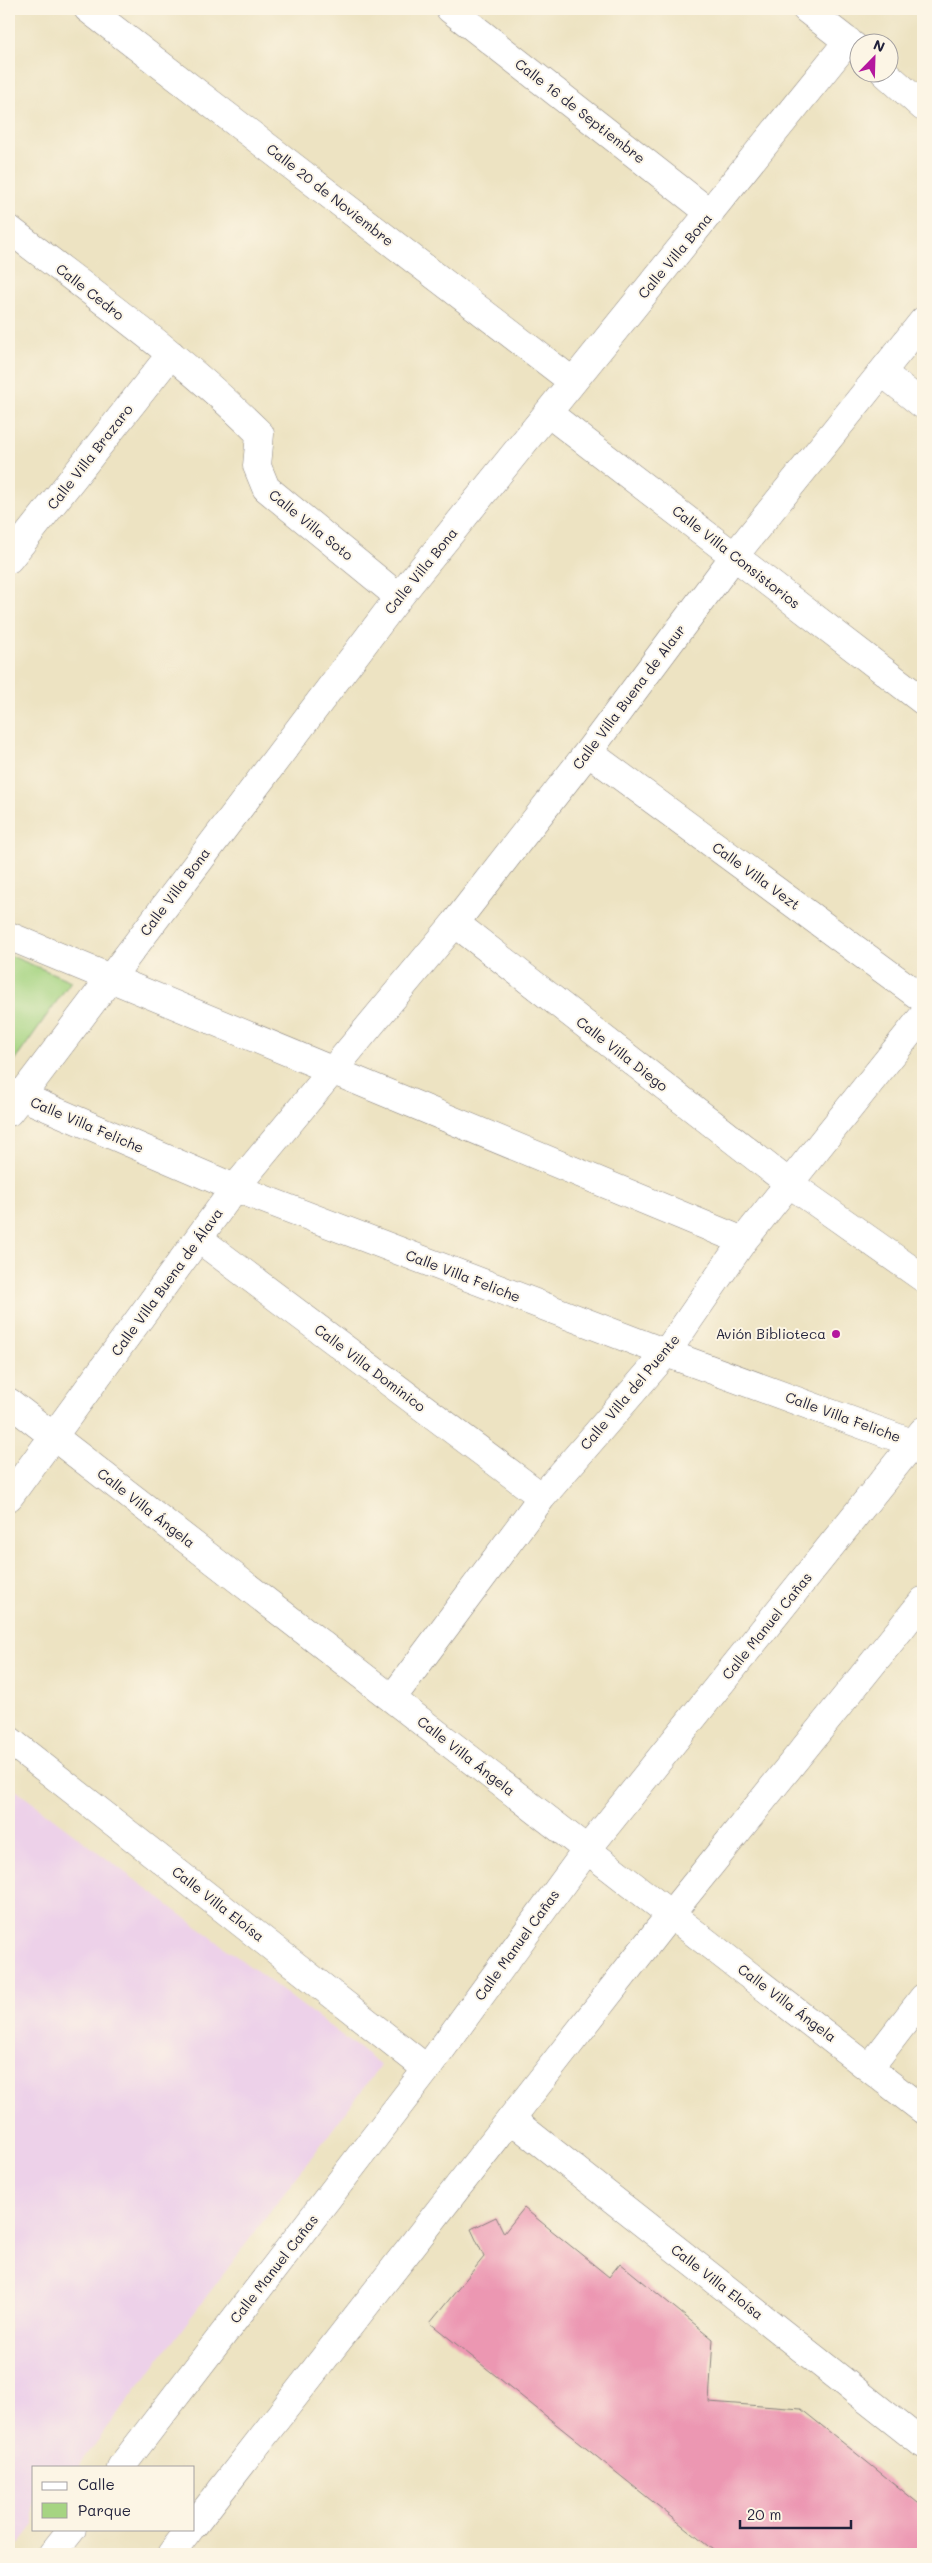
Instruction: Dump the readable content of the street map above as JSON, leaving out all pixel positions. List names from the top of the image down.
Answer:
{
  "streets": {
    "street": [
      "Calle 16 de Septiembre",
      "Calle 20 de Noviembre",
      "Calle Villa Bona",
      "Calle Cedro",
      "Calle Villa Brazaro",
      "Calle Villa Soto",
      "Calle Villa Consistorios",
      "Calle Villa Buena de Alaur",
      "Calle Villa Vezt",
      "Calle Villa Diego",
      "Calle Villa Feliche",
      "Calle Villa Buena de Álava",
      "Calle Villa Dominico",
      "Calle Villa del Puente",
      "Calle Villa Ángela",
      "Calle Manuel Cañas",
      "Calle Villa Eloísa"
    ]
  },
  "crossings": [
    ["Calle 16 de Septiembre", "Calle Villa Bona"],
    ["Calle 20 de Noviembre", "Calle Villa Bona"],
    ["Calle Villa Bona", "Calle Villa Soto"],
    ["Calle Villa Bona", "Calle Villa Consistorios"],
    ["Calle Villa Bona", "Calle Villa Feliche"],
    ["Calle Cedro", "Calle Villa Brazaro"],
    ["Calle Cedro", "Calle Villa Soto"],
    ["Calle Villa Brazaro", "Calle Villa Soto"],
    ["Calle Villa Consistorios", "Calle Villa Buena de Alaur"],
    ["Calle Villa Buena de Alaur", "Calle Villa Vezt"],
    ["Calle Villa Buena de Alaur", "Calle Villa Diego"],
    ["Calle Villa Buena de Alaur", "Calle Villa Buena de Álava"],
    ["Calle Villa Diego", "Calle Villa del Puente"],
    ["Calle Villa Feliche", "Calle Villa Buena de Álava"],
    ["Calle Villa Feliche", "Calle Villa del Puente"],
    ["Calle Villa Feliche", "Calle Manuel Cañas"],
    ["Calle Villa Buena de Álava", "Calle Villa Dominico"],
    ["Calle Villa Buena de Álava", "Calle Villa Ángela"],
    ["Calle Villa Dominico", "Calle Villa del Puente"],
    ["Calle Villa del Puente", "Calle Villa Ángela"],
    ["Calle Villa Ángela", "Calle Manuel Cañas"],
    ["Calle Manuel Cañas", "Calle Villa Eloísa"]
  ],
  "places": ["Avión Biblioteca"],
  "legend": ["Calle", "Parque"],
  "scale_bar": "20 m",
  "north": "top right"
}
